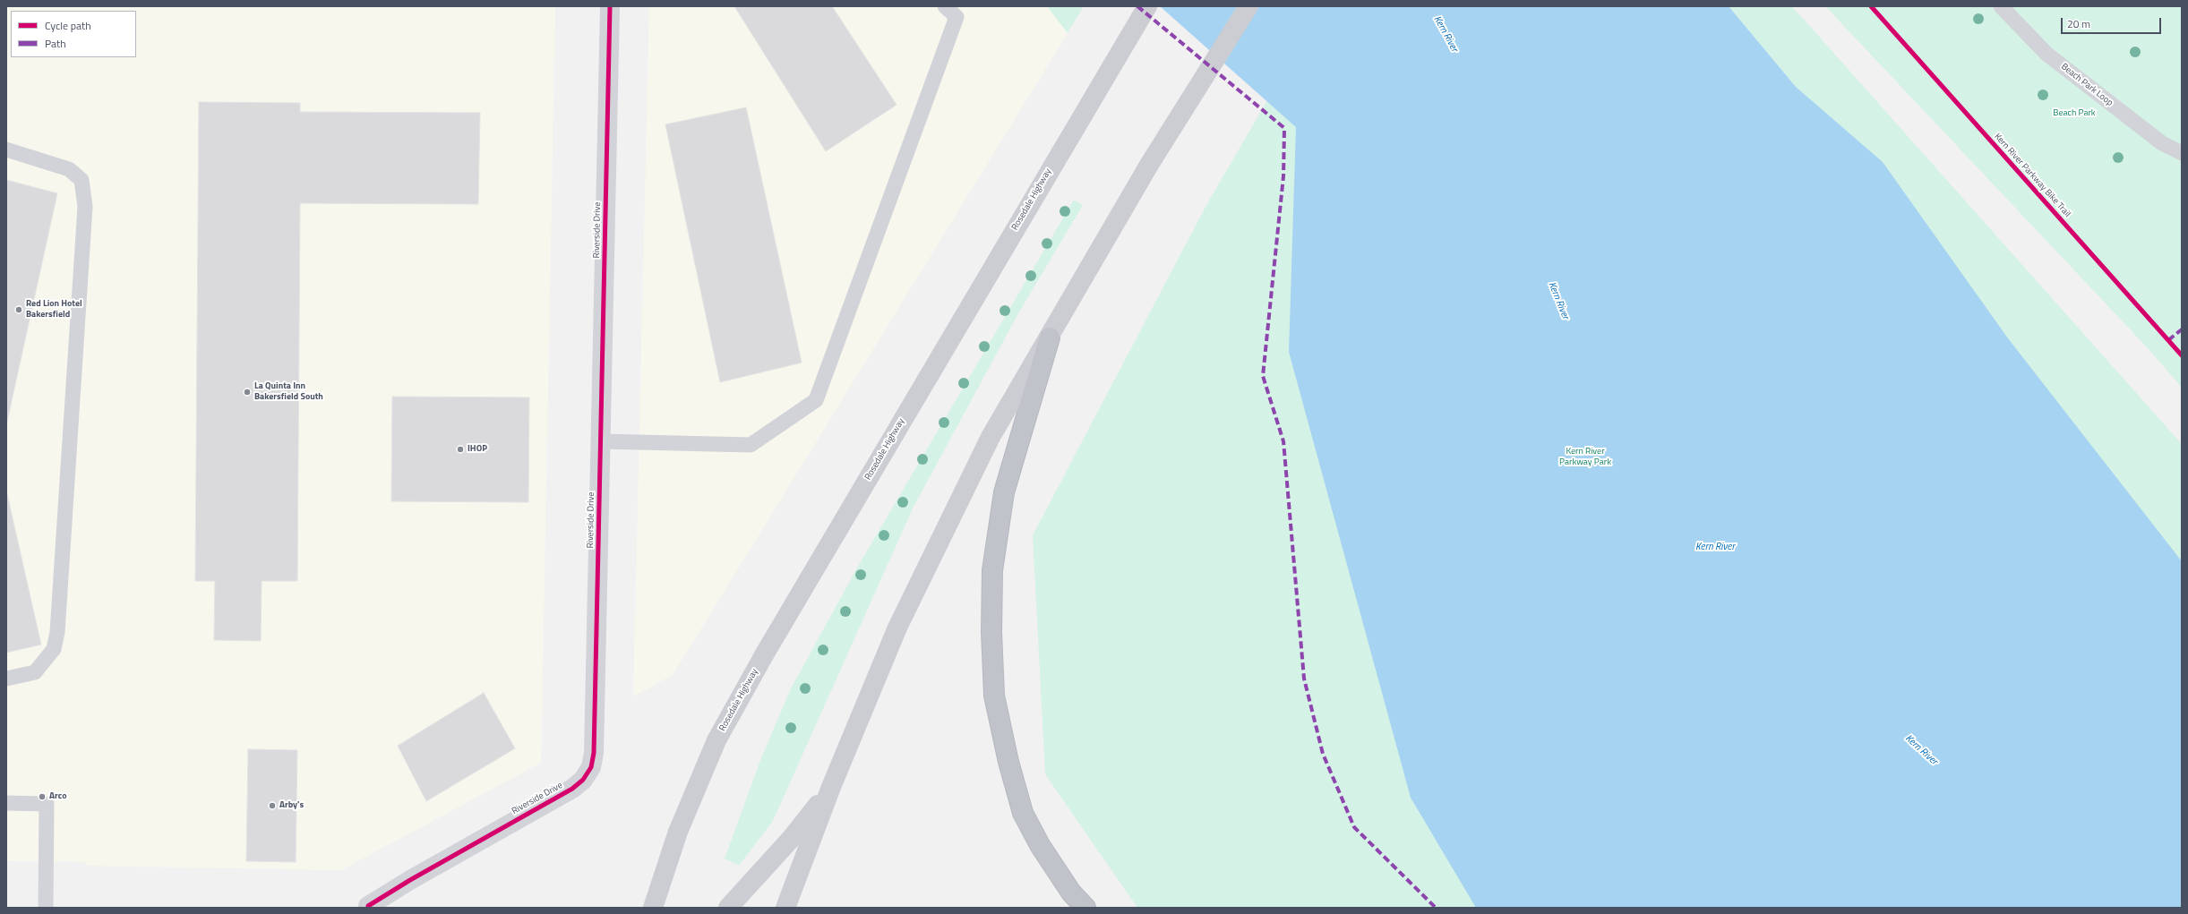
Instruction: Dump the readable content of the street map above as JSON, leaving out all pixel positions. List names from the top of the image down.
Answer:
{
  "streets": {
    "main road": ["Rosedale Highway"],
    "street": ["Riverside Drive"],
    "lane": ["Beach Park Loop"],
    "cycle path": ["Kern River Parkway Bike Trail"]
  },
  "water": ["Kern River"],
  "parks": ["Beach Park", "Kern River Parkway Park"],
  "places": [
    "Red Lion Hotel Bakersfield",
    "La Quinta Inn Bakersfield South",
    "IHOP",
    "Arco",
    "Arby's"
  ],
  "legend": ["Cycle path", "Path"],
  "scale_bar": "20 m"
}
